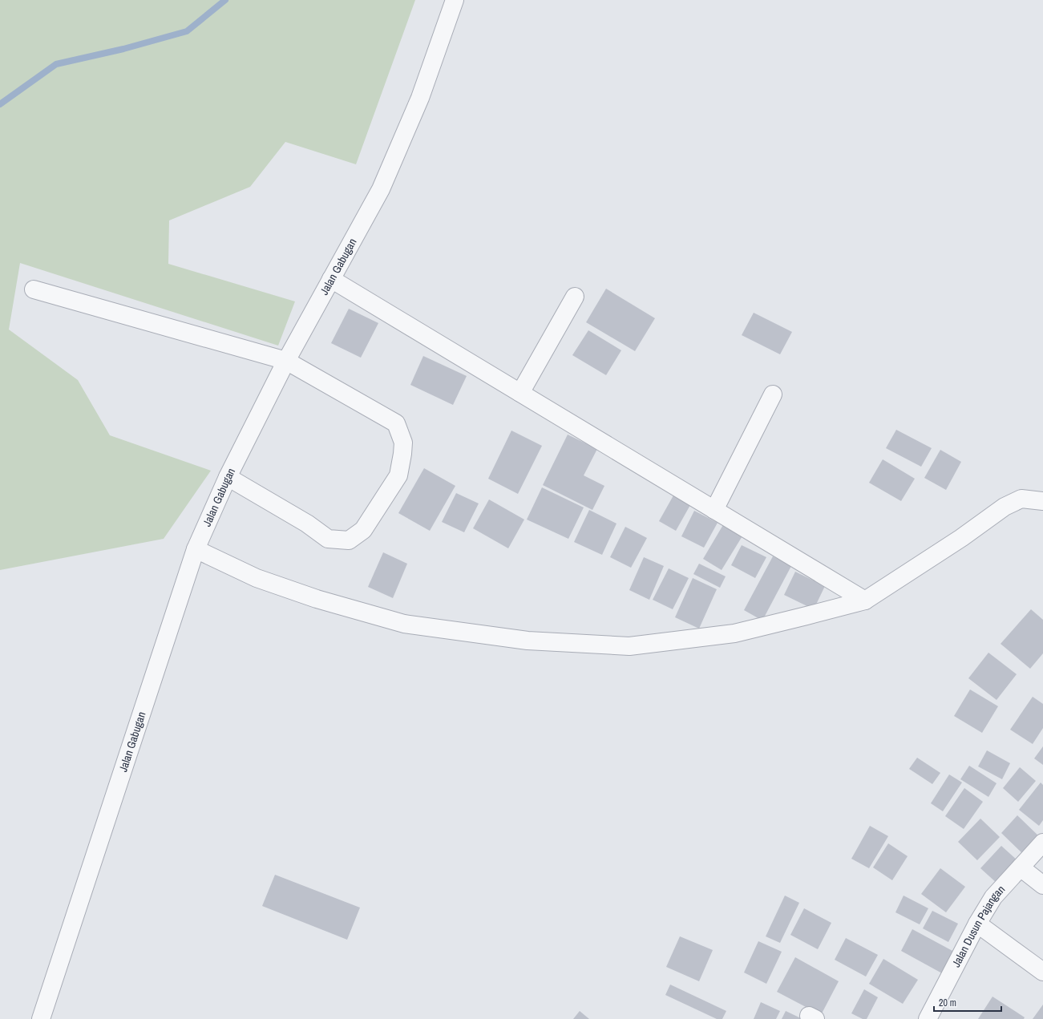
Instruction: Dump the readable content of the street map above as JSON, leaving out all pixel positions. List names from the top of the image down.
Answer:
{
  "streets": {
    "street": ["Jalan Gabugan", "Jalan Dusun Pajangan"]
  },
  "scale_bar": "20 m"
}
